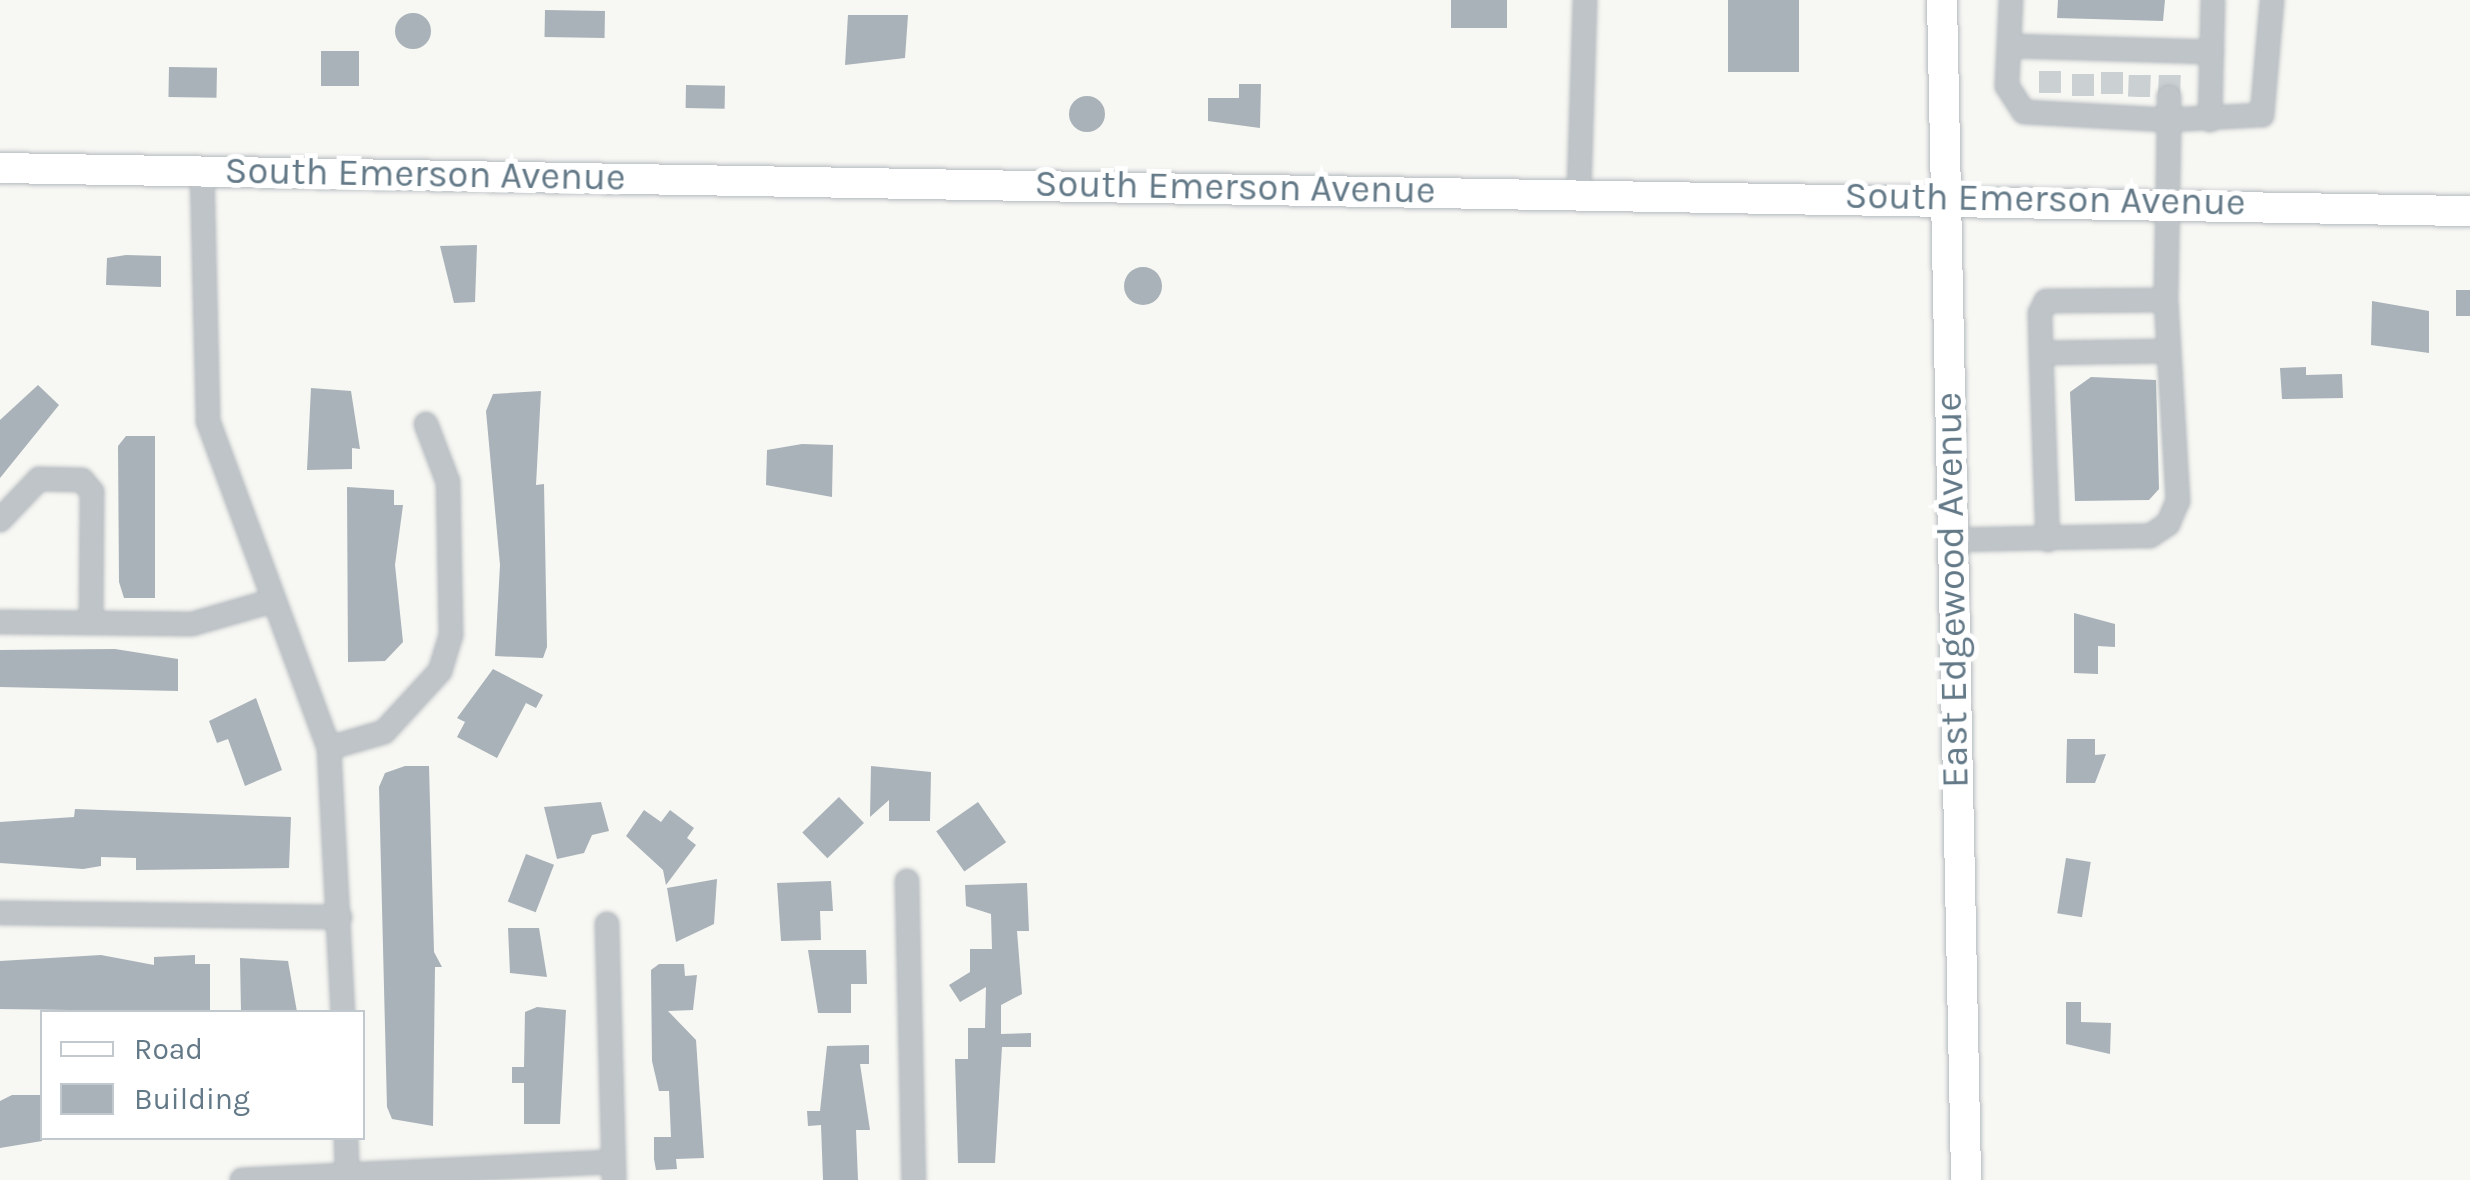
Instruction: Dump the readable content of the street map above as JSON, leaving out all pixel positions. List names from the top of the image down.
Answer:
{
  "streets": {
    "main road": ["South Emerson Avenue", "East Edgewood Avenue"]
  },
  "crossings": [
    ["South Emerson Avenue", "East Edgewood Avenue"]
  ],
  "legend": ["Road", "Building"]
}
